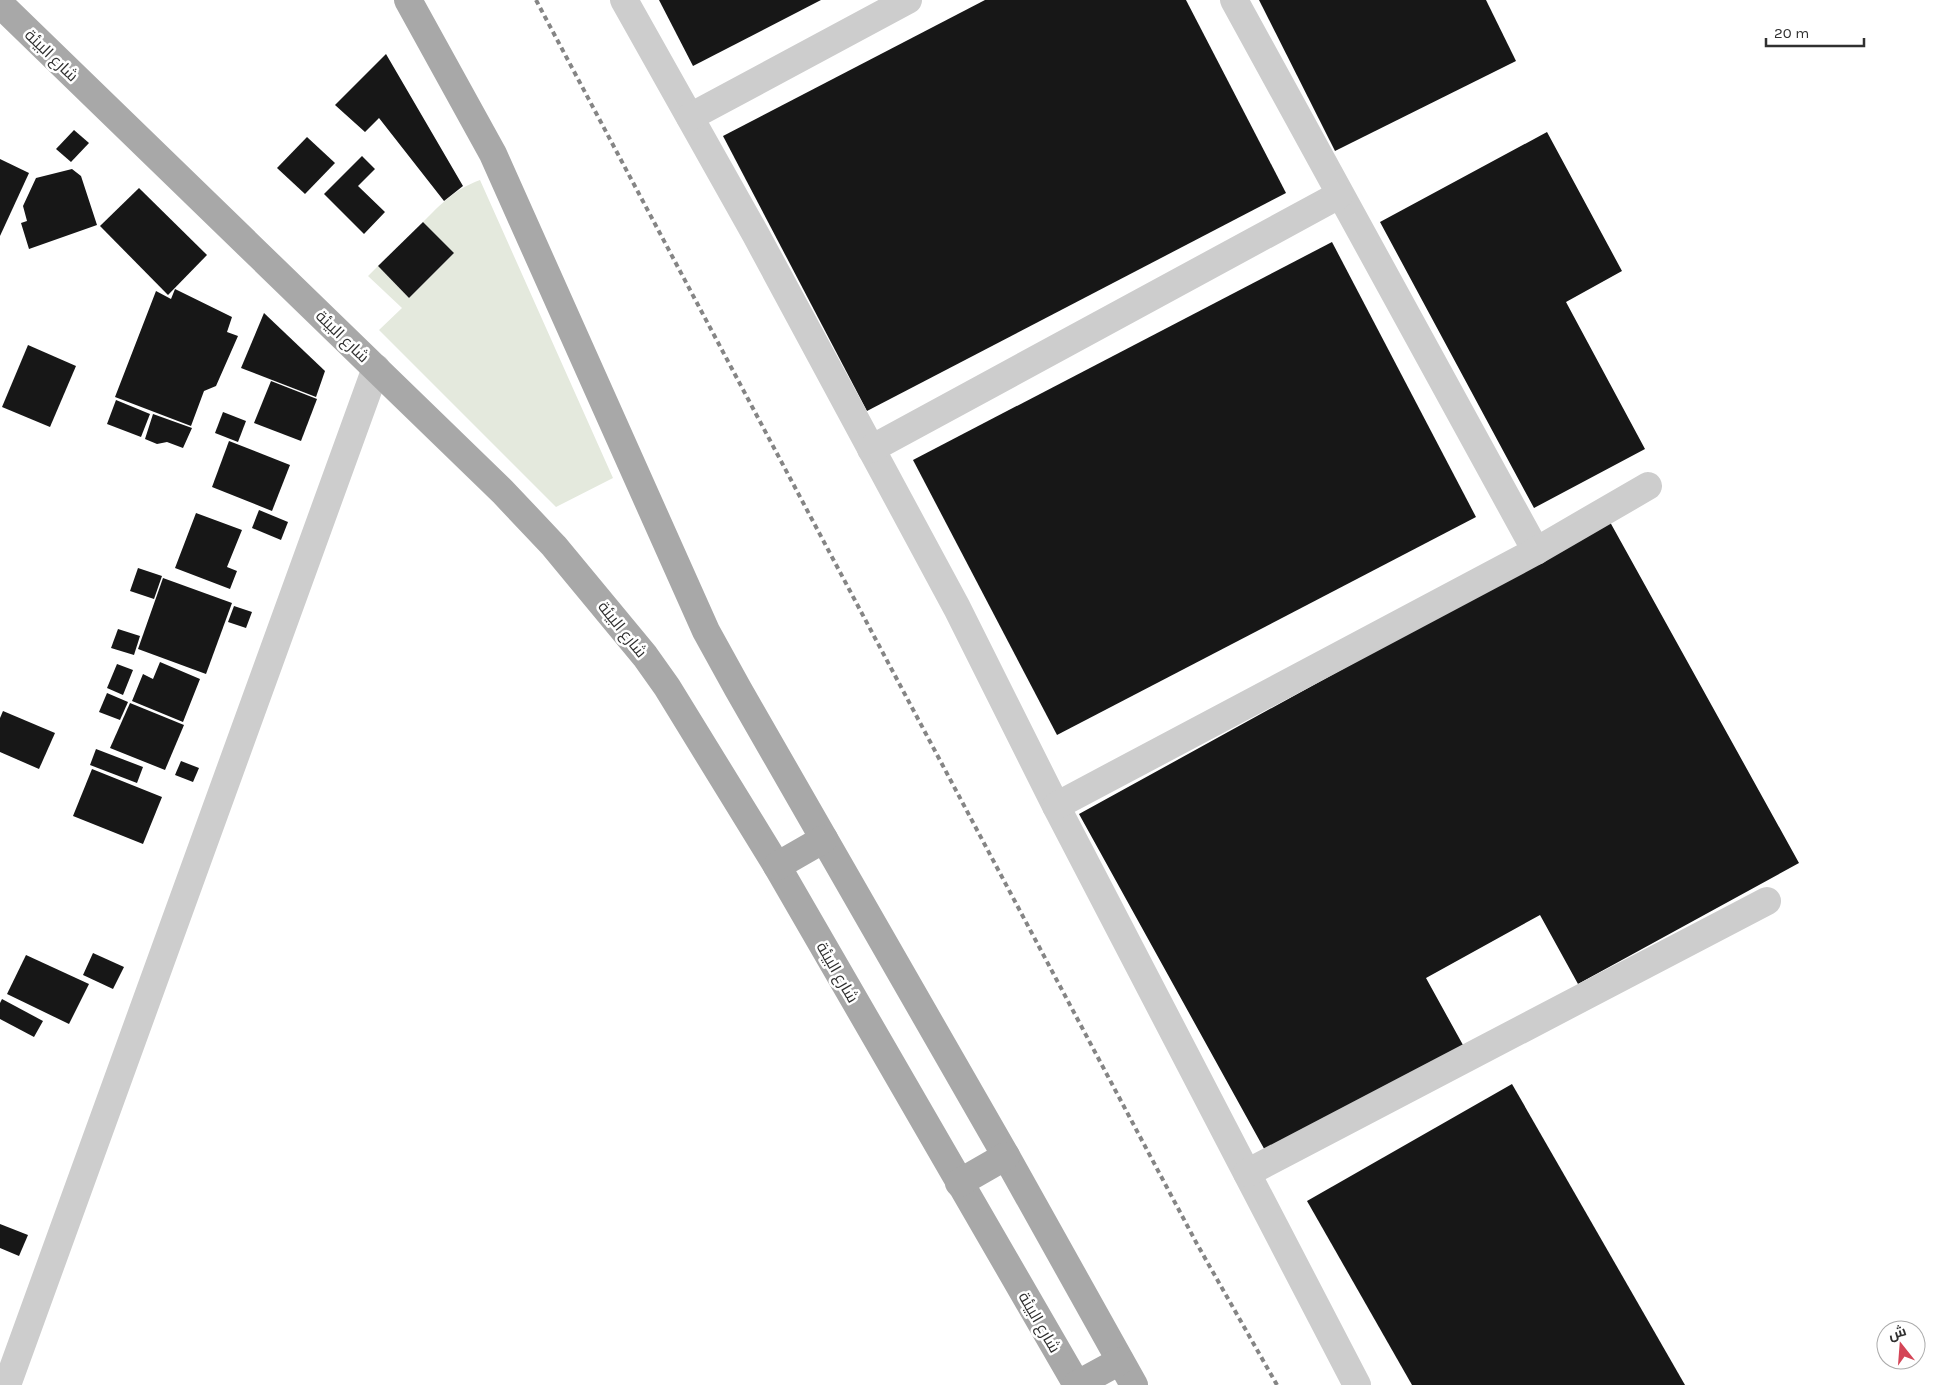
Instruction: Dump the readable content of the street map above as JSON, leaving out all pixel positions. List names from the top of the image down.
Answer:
{
  "streets": {
    "main road": ["شارع البيئة"]
  },
  "scale_bar": "20 m",
  "north": "top"
}
